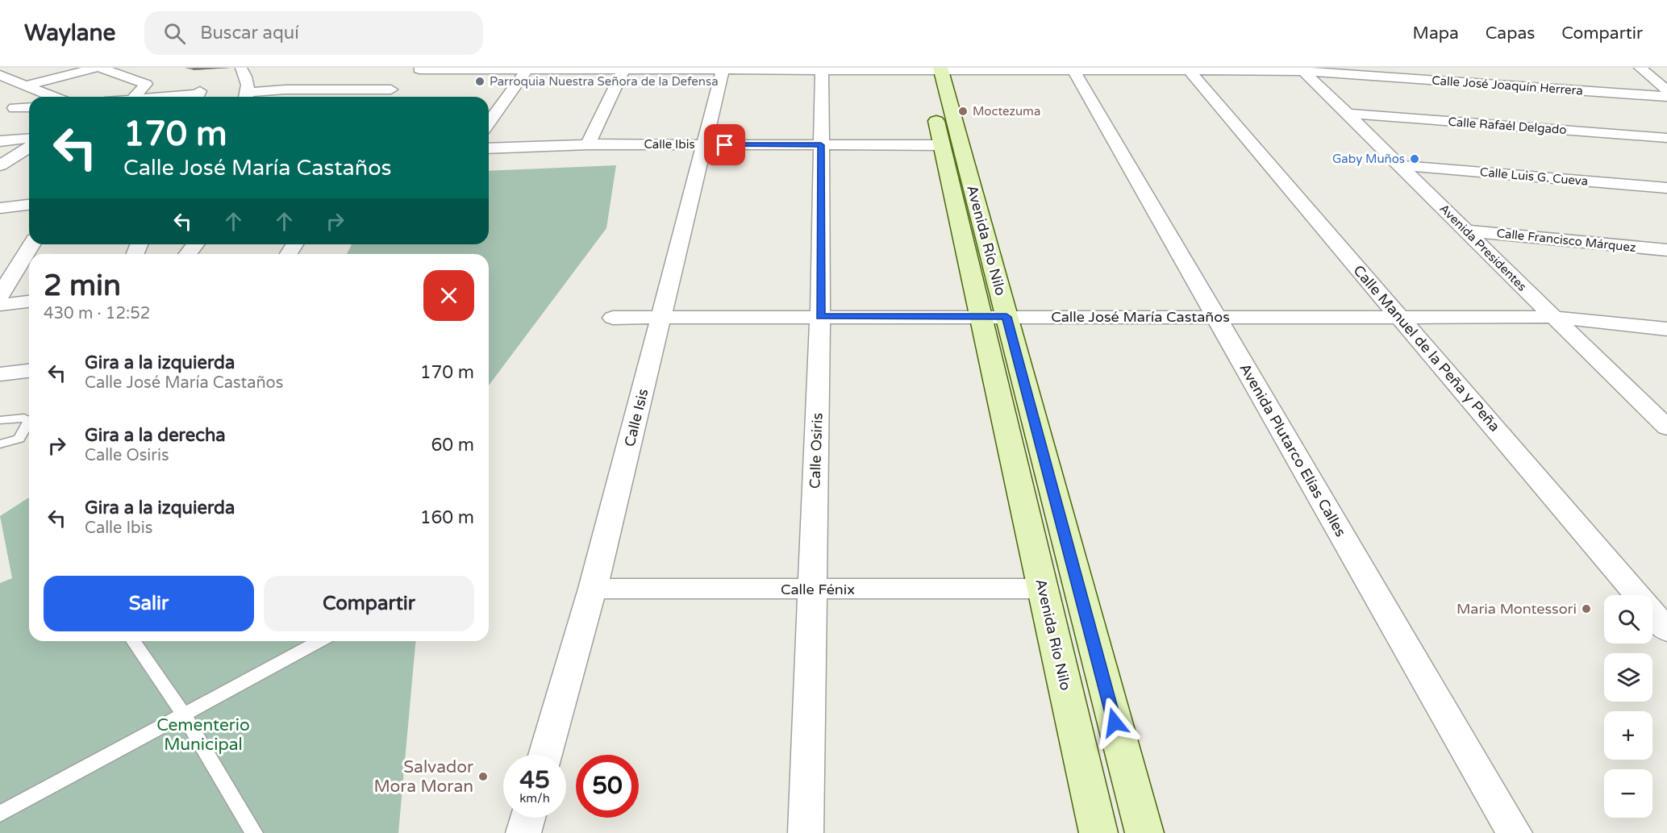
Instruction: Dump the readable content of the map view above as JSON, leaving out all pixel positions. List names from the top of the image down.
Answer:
{
  "streets": {
    "main road": ["Avenida Río Nilo"],
    "street": [
      "Calle José Joaquín Herrera",
      "Calle Rafaél Delgado",
      "Calle Ibis",
      "Calle Luis G. Cueva",
      "Calle Francisco Márquez",
      "Avenida Presidentes",
      "Calle José María Castaños",
      "Calle Manuel de la Peña y Peña",
      "Calle Isis",
      "Avenida Plutarco Elías Calles",
      "Calle Osiris",
      "Calle Fénix"
    ]
  },
  "crossings": [
    ["Calle José Joaquín Herrera", "Avenida Río Nilo"],
    ["Calle José Joaquín Herrera", "Avenida Presidentes"],
    ["Calle José Joaquín Herrera", "Calle Manuel de la Peña y Peña"],
    ["Calle José Joaquín Herrera", "Calle Isis"],
    ["Calle José Joaquín Herrera", "Avenida Plutarco Elías Calles"],
    ["Calle José Joaquín Herrera", "Calle Osiris"],
    ["Calle Rafaél Delgado", "Avenida Presidentes"],
    ["Calle Ibis", "Avenida Río Nilo"],
    ["Calle Ibis", "Calle Isis"],
    ["Calle Ibis", "Calle Osiris"],
    ["Calle Luis G. Cueva", "Avenida Presidentes"],
    ["Avenida Río Nilo", "Calle José María Castaños"],
    ["Avenida Río Nilo", "Calle Fénix"],
    ["Calle Francisco Márquez", "Avenida Presidentes"],
    ["Avenida Presidentes", "Calle José María Castaños"],
    ["Calle José María Castaños", "Calle Manuel de la Peña y Peña"],
    ["Calle José María Castaños", "Calle Isis"],
    ["Calle José María Castaños", "Avenida Plutarco Elías Calles"],
    ["Calle José María Castaños", "Calle Osiris"],
    ["Calle Isis", "Calle Fénix"],
    ["Calle Osiris", "Calle Fénix"]
  ],
  "parks": ["Cementerio Municipal"],
  "places": [
    "Parroquia Nuestra Señora de la Defensa",
    "Moctezuma",
    "Gaby Muños",
    "Maria Montessori",
    "Salvador Mora Moran"
  ],
  "page": {
    "header": "Waylane",
    "search": "Buscar aquí",
    "nav": ["Mapa", "Capas", "Compartir"],
    "turn": ["170 m", "Calle José María Castaños"],
    "heading": ["2 min", "430 m · 12:52"],
    "list": [
      {
        "name": "Gira a la izquierda",
        "note": "Calle José María Castaños",
        "value": "170 m"
      },
      {
        "name": "Gira a la derecha",
        "note": "Calle Osiris",
        "value": "60 m"
      },
      {
        "name": "Gira a la izquierda",
        "note": "Calle Ibis",
        "value": "160 m"
      }
    ],
    "buttons": ["Salir", "Compartir"],
    "map_buttons": ["+", "−"],
    "speed": "45 km/h",
    "limit": "50"
  }
}
